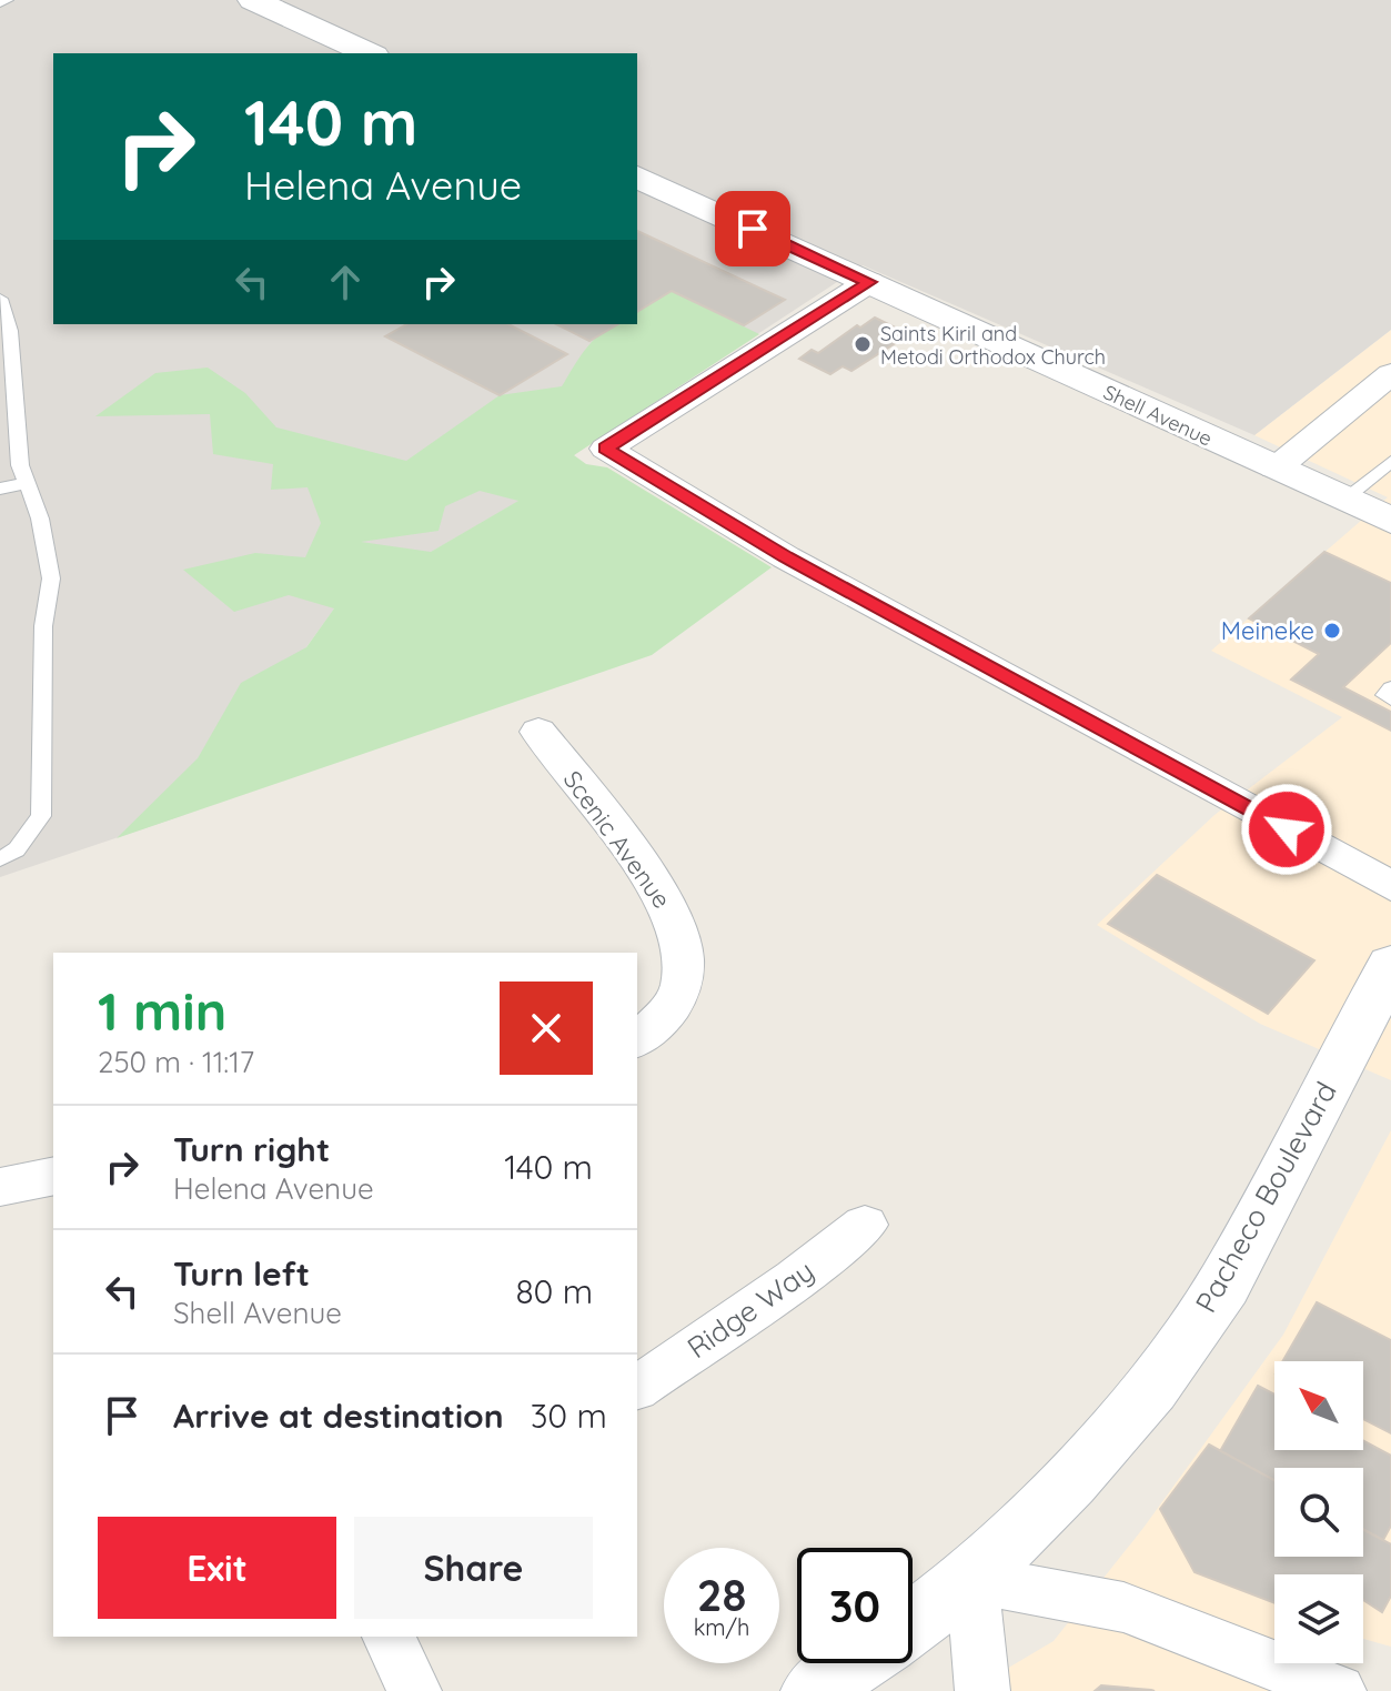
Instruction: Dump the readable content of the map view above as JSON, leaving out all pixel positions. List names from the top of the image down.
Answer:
{
  "streets": {
    "street": [
      "Shell Avenue",
      "Scenic Avenue",
      "Pacheco Boulevard",
      "Ridge Way"
    ]
  },
  "places": ["Saints Kiril and Metodi Orthodox Church", "Meineke"],
  "north": "top left",
  "page": {
    "turn": ["140 m", "Helena Avenue"],
    "heading": ["1 min", "250 m · 11:17"],
    "list": [
      {
        "name": "Turn right",
        "note": "Helena Avenue",
        "value": "140 m"
      },
      {
        "name": "Turn left",
        "note": "Shell Avenue",
        "value": "80 m"
      },
      {
        "name": "Arrive at destination",
        "value": "30 m"
      }
    ],
    "buttons": ["Exit", "Share"],
    "speed": "28 km/h",
    "limit": "30"
  }
}
